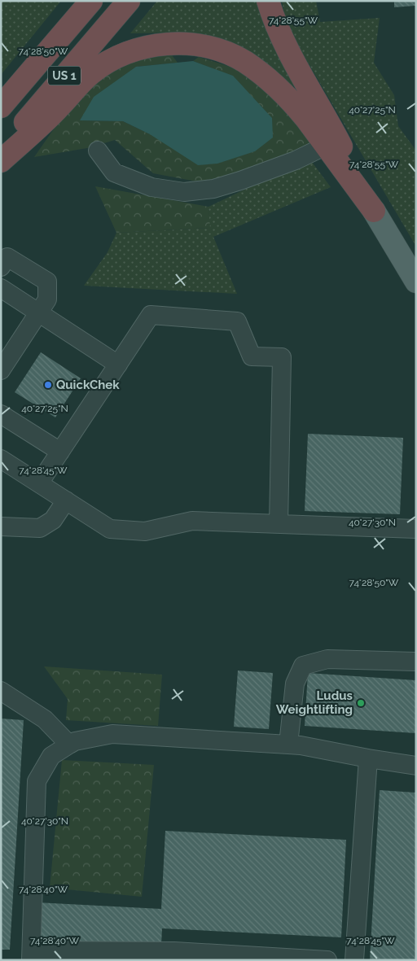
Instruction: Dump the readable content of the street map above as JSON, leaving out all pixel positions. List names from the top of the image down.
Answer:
{
  "streets": {
    "highway": ["US 1"]
  },
  "places": ["QuickChek", "Ludus Weightlifting"],
  "coordinates": [
    "74°28'55\"W",
    "74°28'50\"W",
    "40°27'25\"N",
    "74°28'45\"W",
    "40°27'30\"N",
    "74°28'40\"W"
  ]
}
